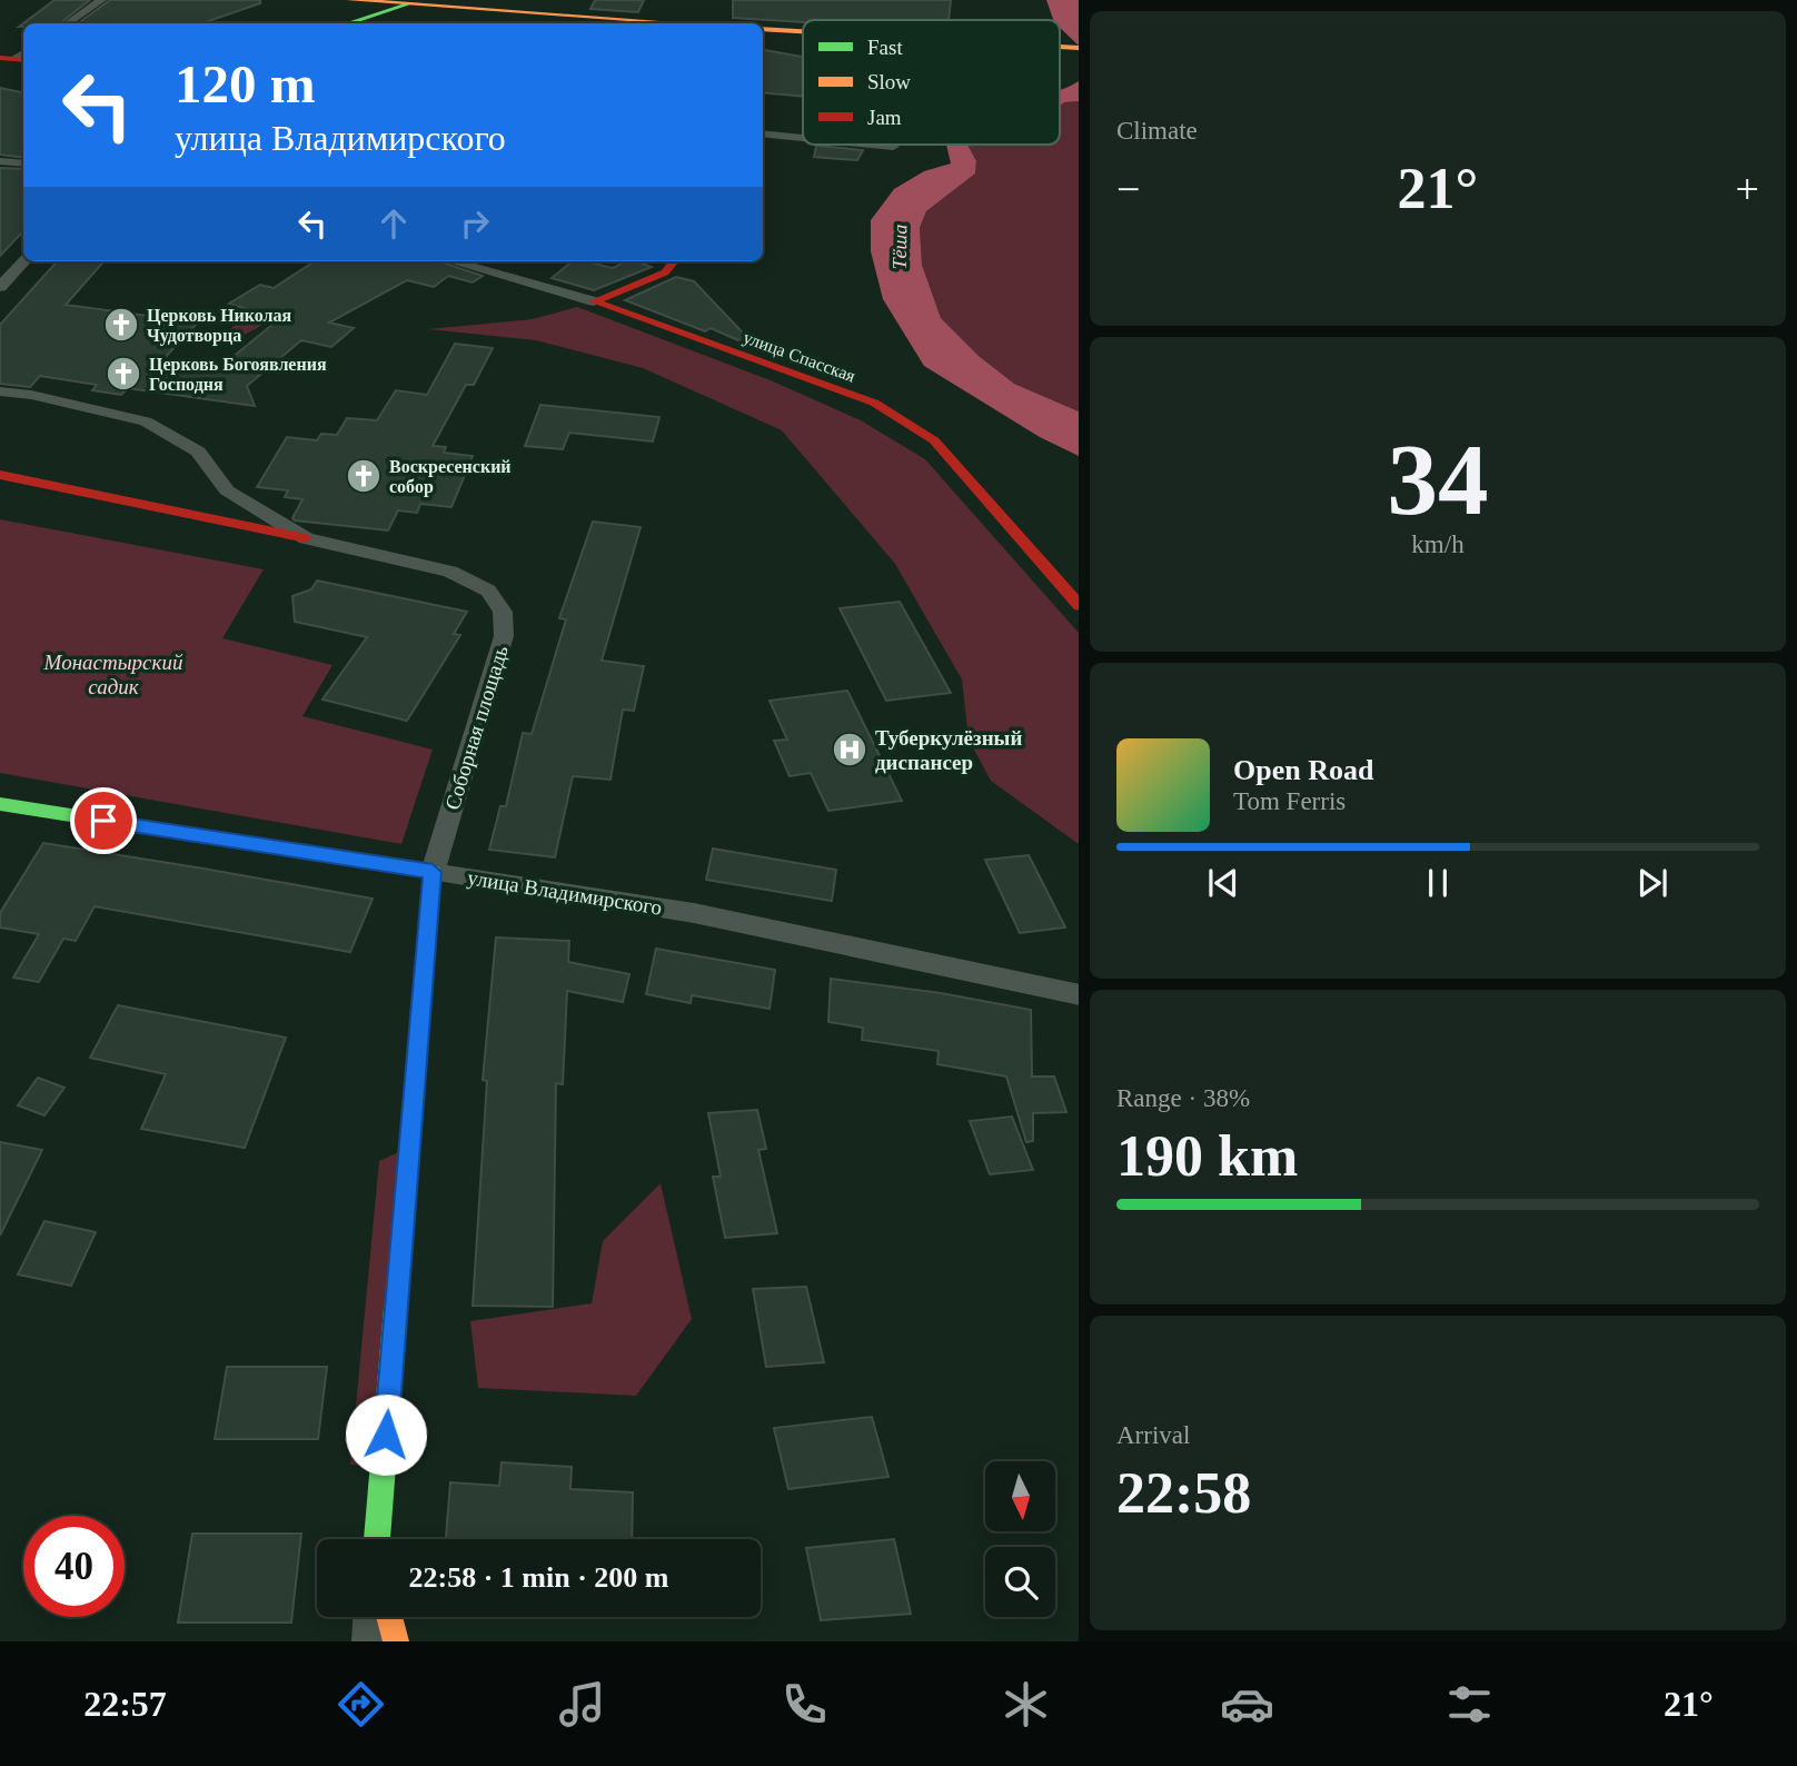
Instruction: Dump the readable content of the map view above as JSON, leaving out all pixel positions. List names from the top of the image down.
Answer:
{
  "streets": {
    "street": ["улица Спасская", "Соборная площадь", "улица Владимирского"]
  },
  "crossings": [
    ["Соборная площадь", "улица Владимирского"]
  ],
  "water": ["Тёша"],
  "parks": ["Монастырский садик"],
  "places": {
    "church": ["Церковь Николая Чудотворца", "Церковь Богоявления Господня", "Воскресенский собор"],
    "hospital": ["Туберкулёзный диспансер"]
  },
  "legend": ["Fast", "Slow", "Jam"],
  "north": "bottom",
  "page": {
    "tile": [
      "Climate",
      ["34", "km/h"],
      ["Range · 38%", "190 km"],
      ["Arrival", "22:58"]
    ],
    "turn": ["120 m", "улица Владимирского"],
    "heat": ["−", "21°", "+"],
    "song": ["Open Road", "Tom Ferris"],
    "limit": "40",
    "trip": "22:58 · 1 min · 200 m",
    "tabs": ["22:57", "21°"]
  }
}
